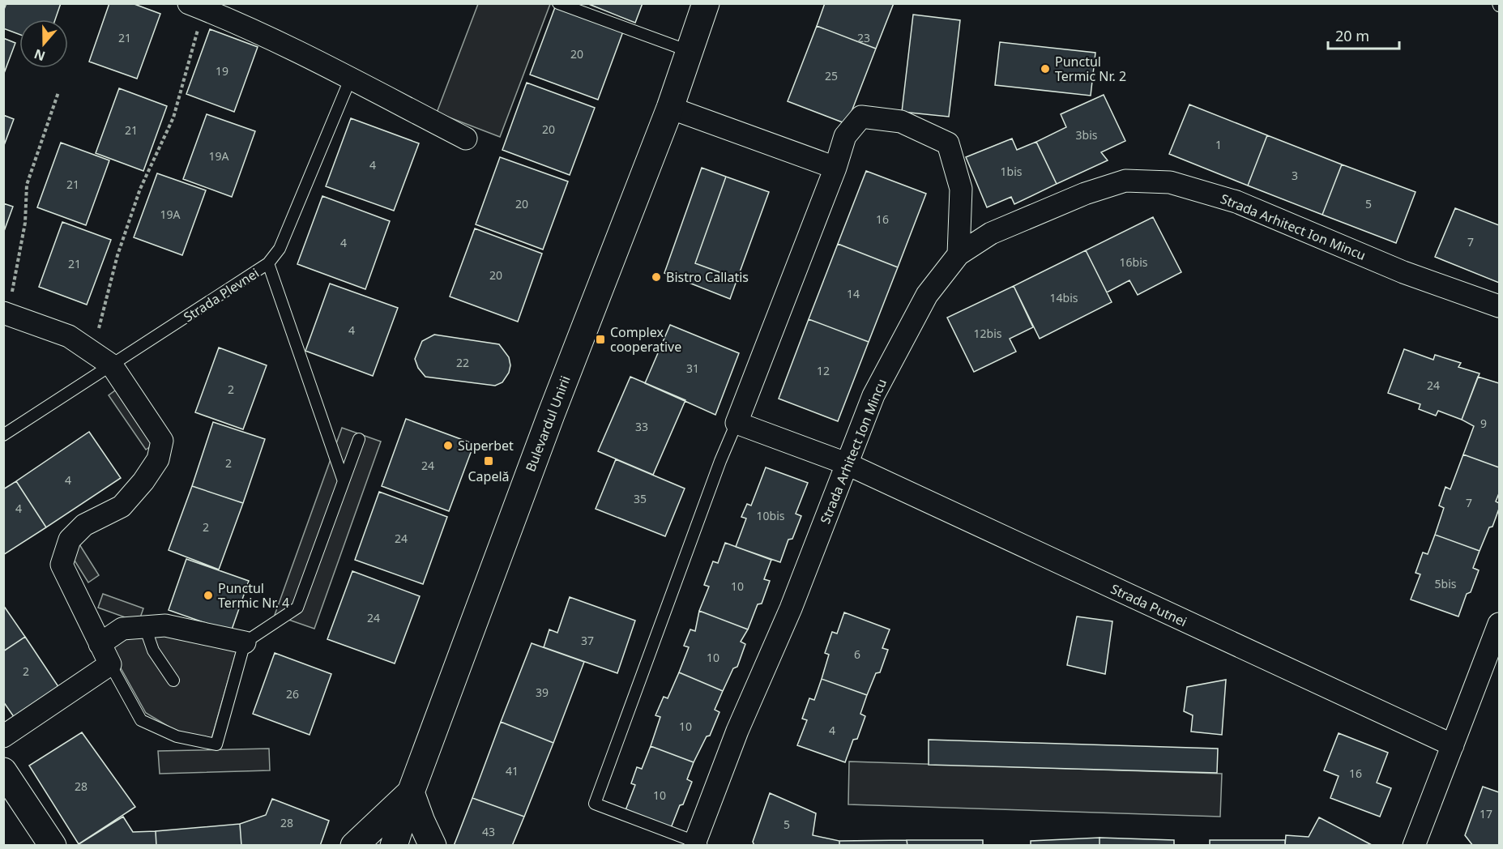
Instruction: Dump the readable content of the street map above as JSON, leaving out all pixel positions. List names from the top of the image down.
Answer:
{
  "streets": {
    "main road": ["Bulevardul Unirii"],
    "street": ["Strada Arhitect Ion Mincu", "Strada Putnei"],
    "lane": ["Strada Plevnei"]
  },
  "crossings": [
    ["Strada Arhitect Ion Mincu", "Strada Putnei"]
  ],
  "places": {
    "other": [
      "Punctul Termic Nr. 2",
      "Bistro Callatis",
      "Superbet",
      "Punctul Termic Nr. 4"
    ],
    "transit": ["Complex cooperative", "Capelă"]
  },
  "house_numbers": [
    "21",
    "23",
    "20",
    "19",
    "25",
    "20",
    "21",
    "3bis",
    "1",
    "19A",
    "4",
    "1bis",
    "3",
    "21",
    "20",
    "5",
    "19A",
    "16",
    "7",
    "4",
    "16bis",
    "21",
    "20",
    "14",
    "14bis",
    "4",
    "12bis",
    "22",
    "31",
    "12",
    "24",
    "2",
    "9",
    "33",
    "2",
    "24",
    "4",
    "35",
    "7",
    "4",
    "10bis",
    "2",
    "24",
    "5bis",
    "10",
    "24",
    "37",
    "6",
    "10",
    "2",
    "39",
    "26",
    "10",
    "4",
    "41",
    "16",
    "28",
    "10",
    "17",
    "28",
    "5",
    "43"
  ],
  "scale_bar": "20 m",
  "north": "bottom"
}
